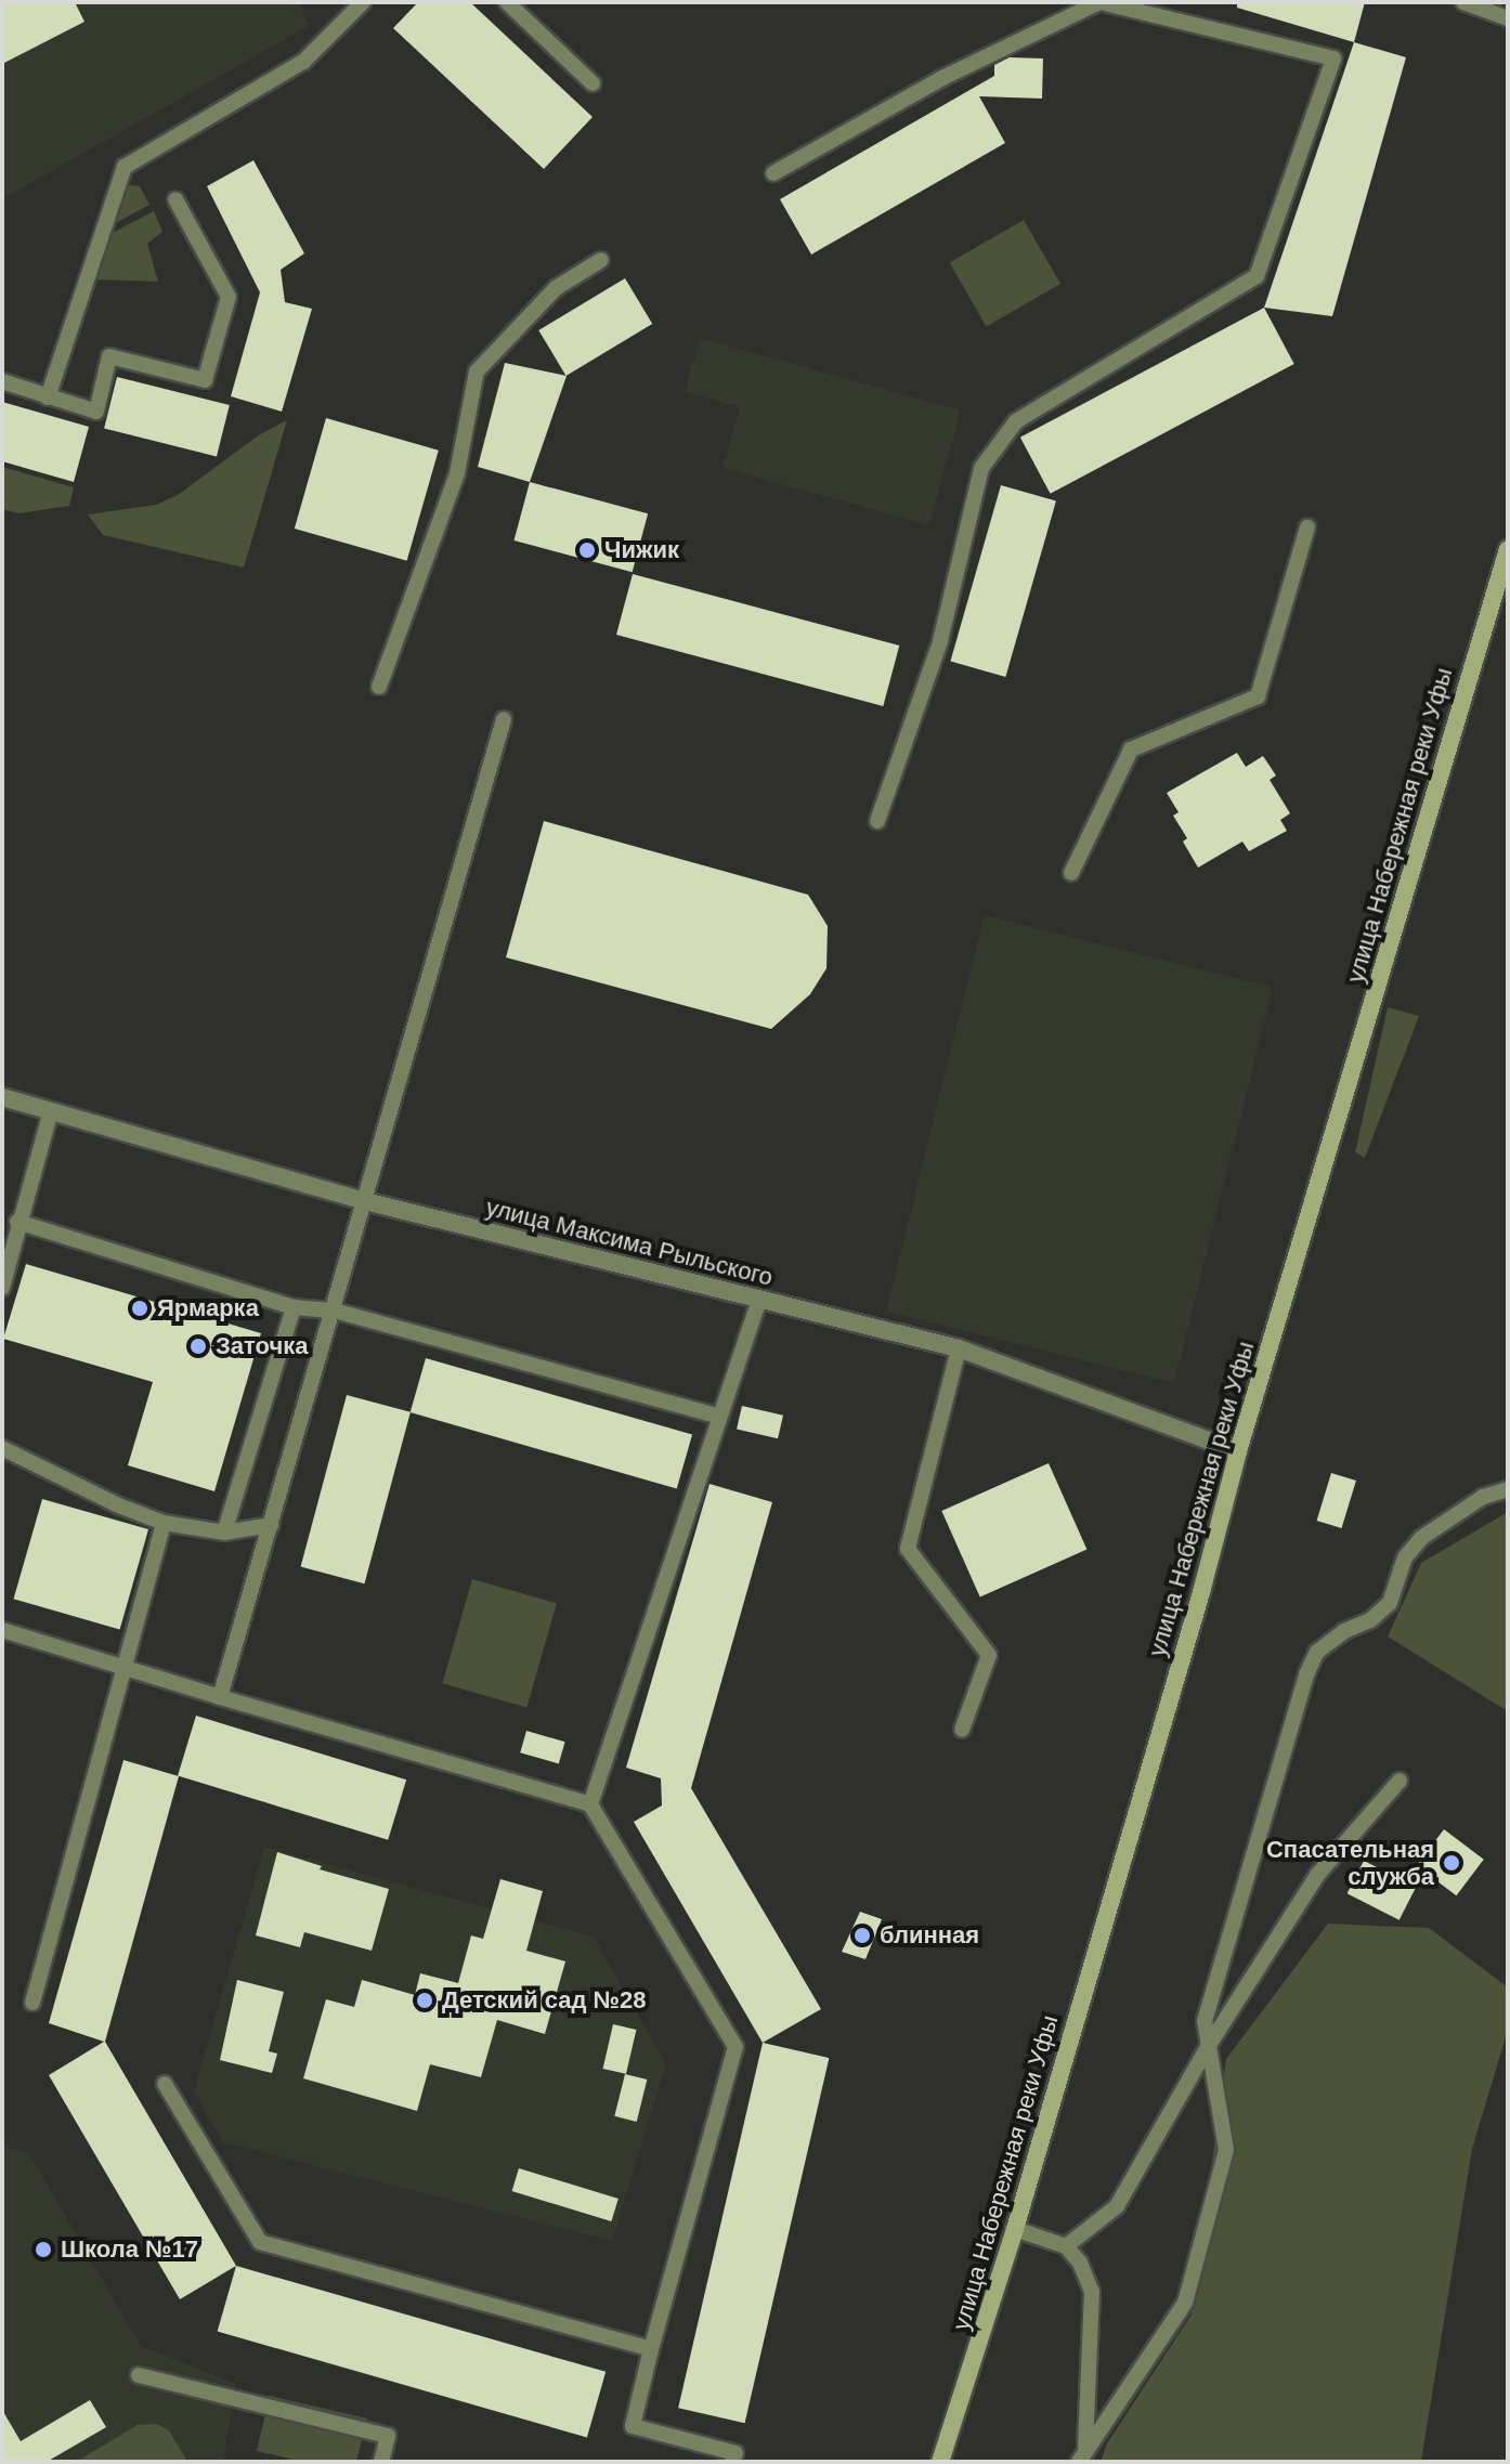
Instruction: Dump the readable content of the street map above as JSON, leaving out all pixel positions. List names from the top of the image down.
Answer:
{
  "streets": {
    "street": ["улица Набережная реки Уфы", "улица Максима Рыльского"]
  },
  "crossings": [
    ["улица Набережная реки Уфы", "улица Максима Рыльского"]
  ],
  "places": [
    "Чижик",
    "Ярмарка",
    "Заточка",
    "Спасательная служба",
    "блинная",
    "Детский сад №28",
    "Школа №17"
  ]
}
